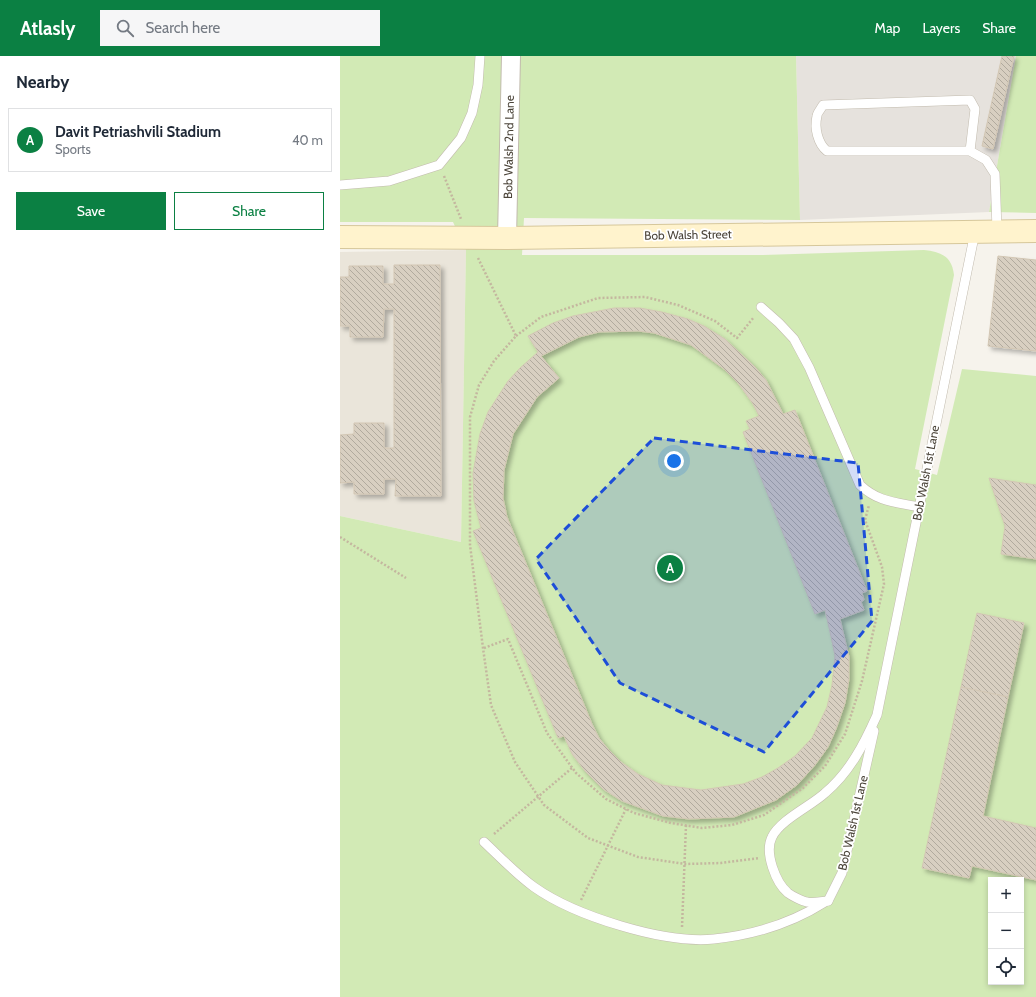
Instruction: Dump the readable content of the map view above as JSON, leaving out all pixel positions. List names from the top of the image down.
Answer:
{
  "streets": {
    "street": ["Bob Walsh 2nd Lane", "Bob Walsh Street"],
    "lane": ["Bob Walsh 1st Lane"]
  },
  "crossings": [
    ["Bob Walsh 2nd Lane", "Bob Walsh Street"],
    ["Bob Walsh Street", "Bob Walsh 1st Lane"]
  ],
  "page": {
    "header": "Atlasly",
    "search": "Search here",
    "nav": ["Map", "Layers", "Share"],
    "heading": "Nearby",
    "list": [
      {
        "mark": "A",
        "name": "Davit Petriashvili Stadium",
        "note": "Sports",
        "value": "40 m"
      }
    ],
    "buttons": ["Save", "Share"],
    "pins": "A",
    "map_buttons": ["+", "−"]
  }
}
